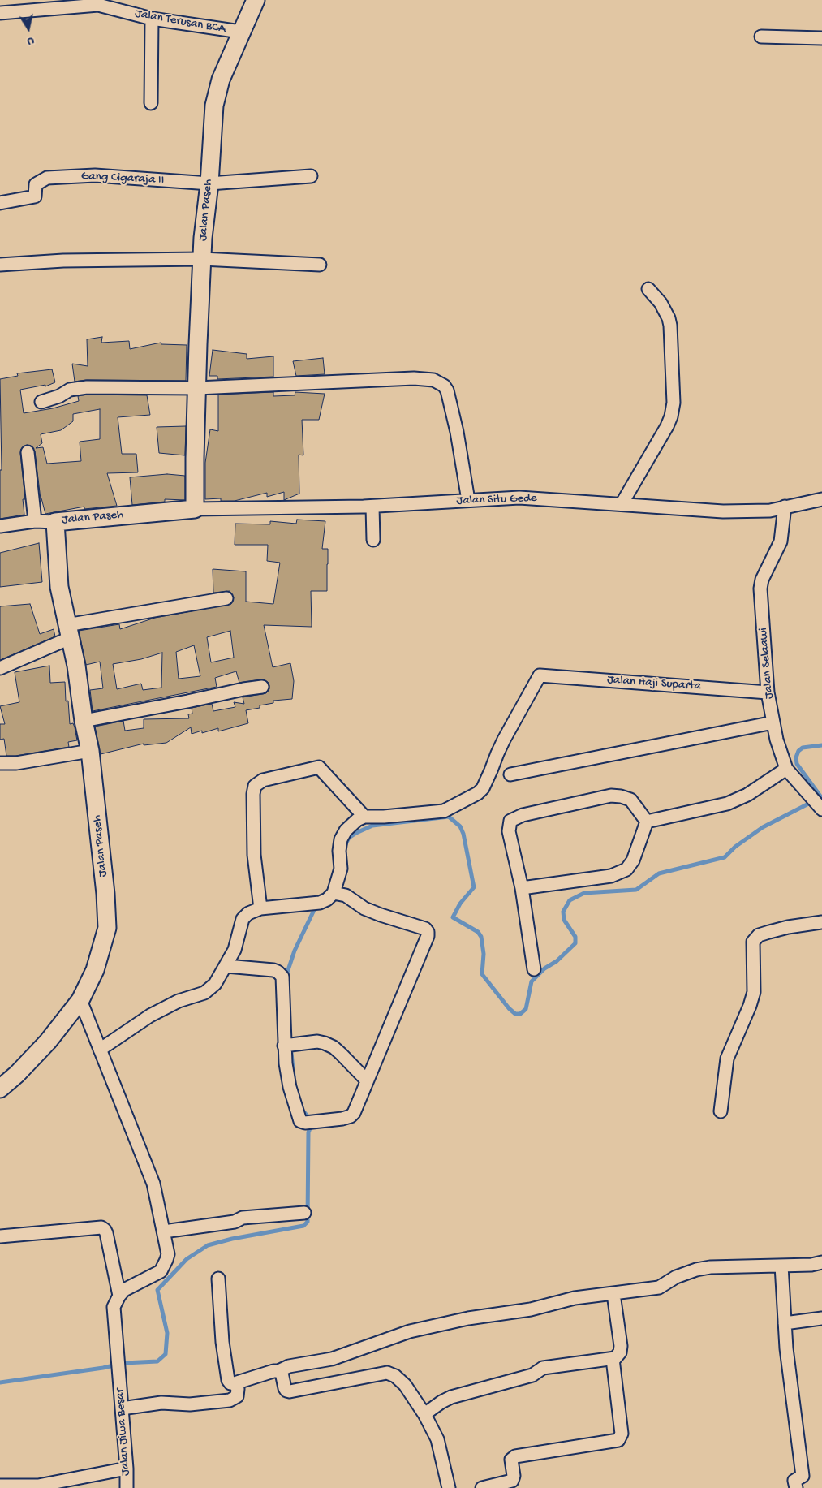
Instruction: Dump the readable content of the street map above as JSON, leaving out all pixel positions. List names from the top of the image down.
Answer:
{
  "streets": {
    "street": [
      "Jalan Terusan BCA",
      "Gang Cigaraja II",
      "Jalan Paseh",
      "Jalan Situ Gede",
      "Jalan Selaawi",
      "Jalan Haji Suparta",
      "Jalan Jiwa Besar"
    ]
  },
  "crossings": [
    ["Jalan Terusan BCA", "Jalan Paseh"],
    ["Gang Cigaraja II", "Jalan Paseh"],
    ["Jalan Paseh", "Jalan Situ Gede"],
    ["Jalan Situ Gede", "Jalan Selaawi"],
    ["Jalan Selaawi", "Jalan Haji Suparta"]
  ],
  "north": "bottom"
}
